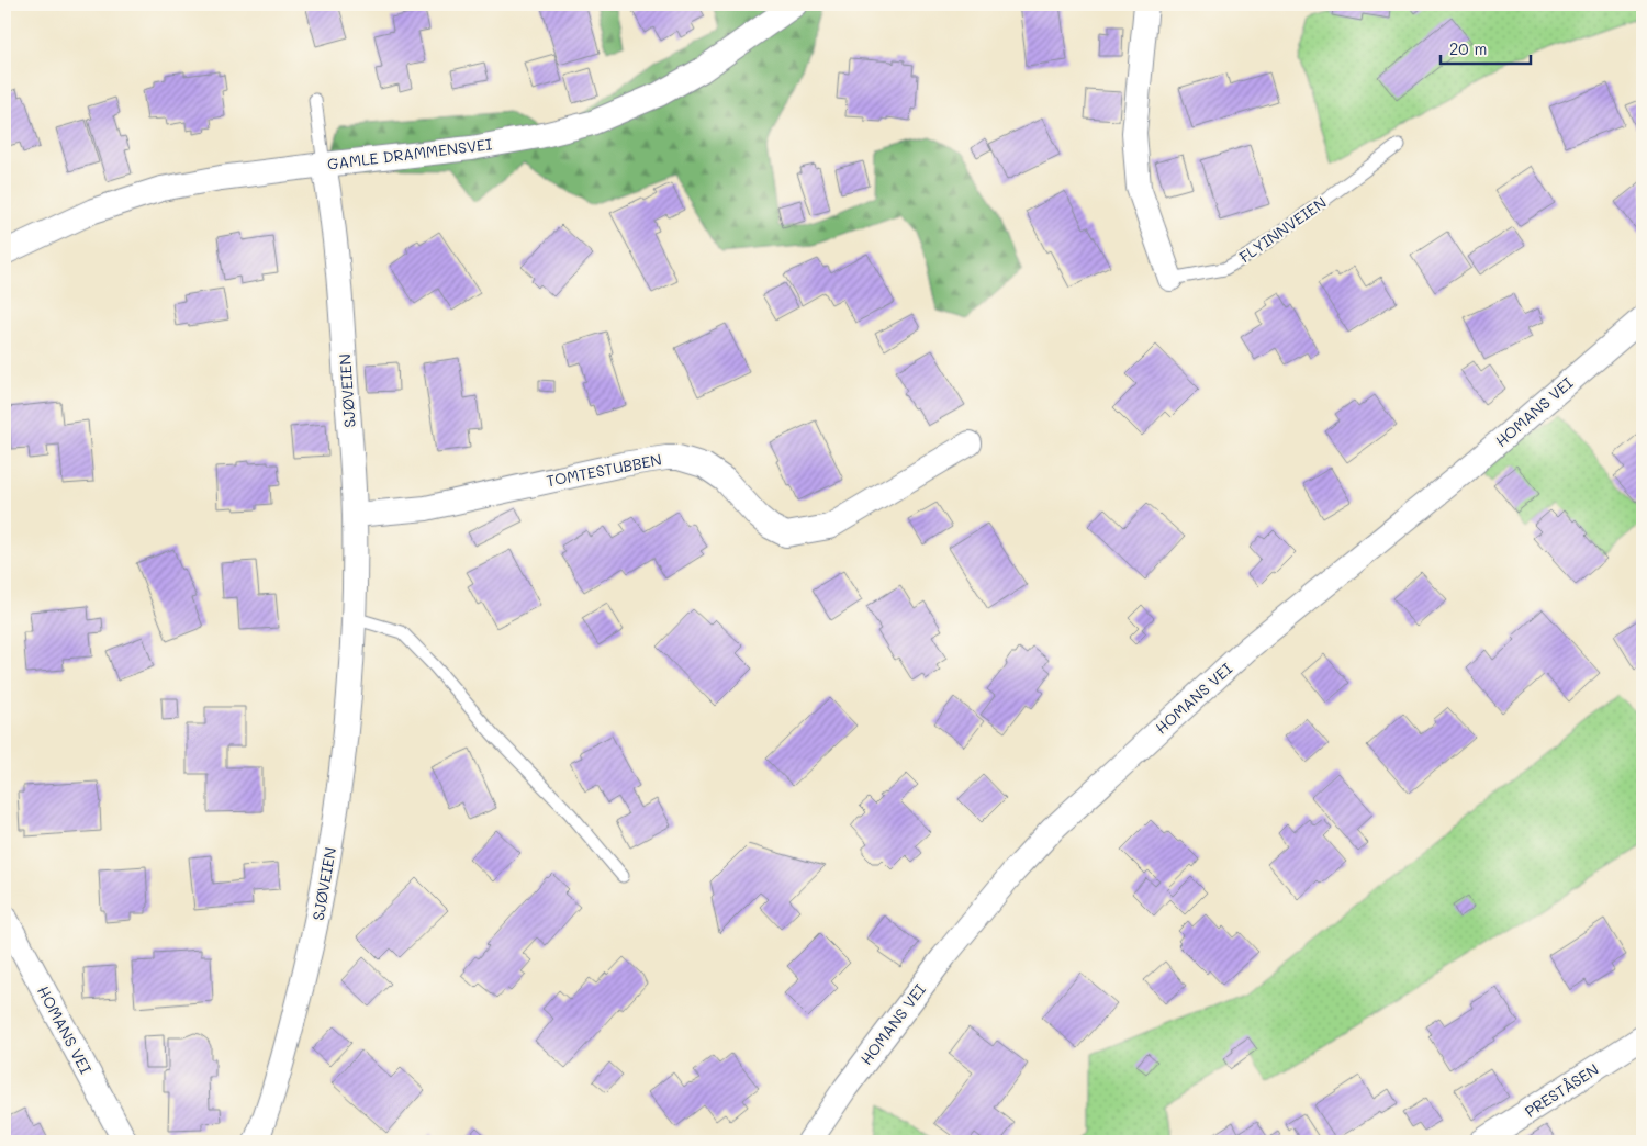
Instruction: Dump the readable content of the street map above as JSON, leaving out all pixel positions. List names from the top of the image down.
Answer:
{
  "streets": {
    "street": [
      "GAMLE DRAMMENSVEI",
      "FLYINNVEIEN",
      "SJØVEIEN",
      "HOMANS VEI",
      "TOMTESTUBBEN",
      "PRESTÅSEN"
    ]
  },
  "crossings": [
    ["GAMLE DRAMMENSVEI", "SJØVEIEN"],
    ["SJØVEIEN", "TOMTESTUBBEN"]
  ],
  "scale_bar": "20 m"
}
